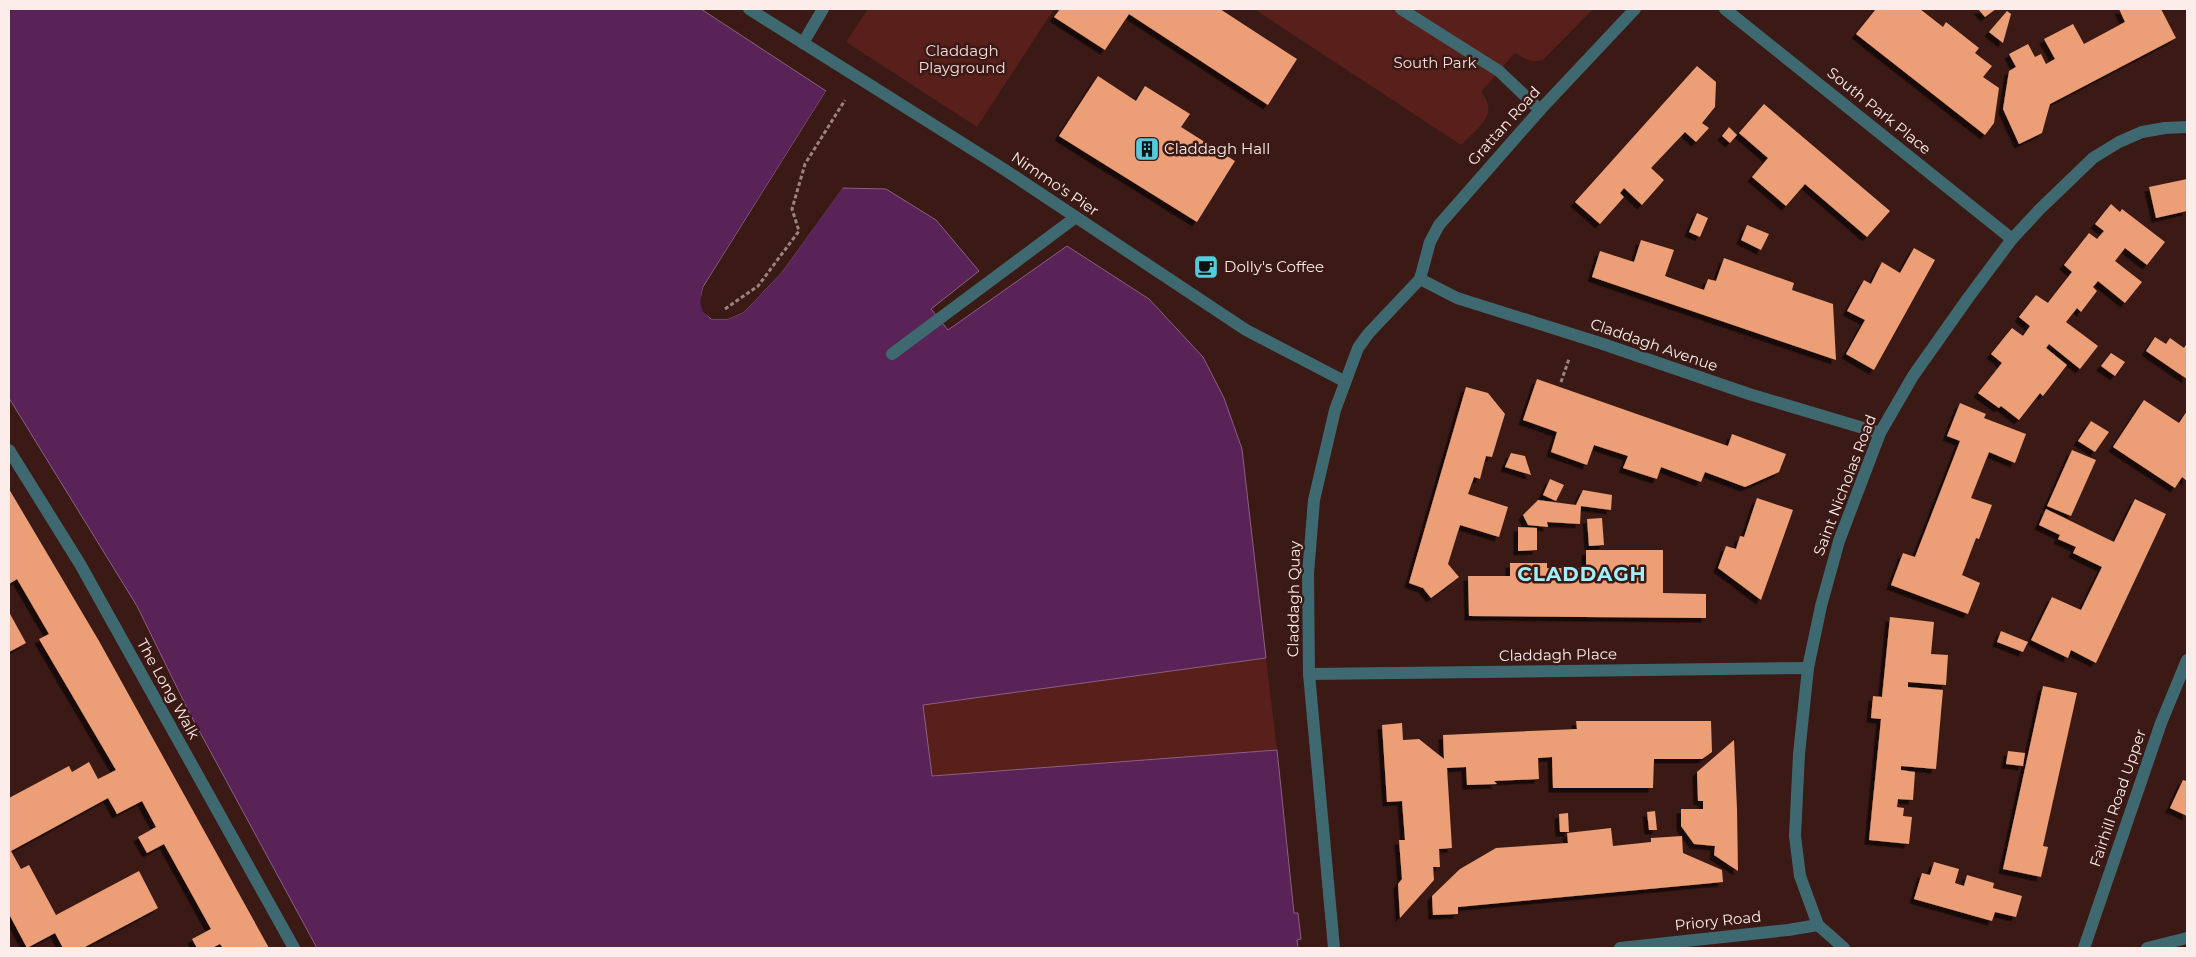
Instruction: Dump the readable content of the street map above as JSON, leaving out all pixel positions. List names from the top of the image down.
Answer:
{
  "streets": {
    "street": [
      "South Park Place",
      "Grattan Road",
      "Nimmo's Pier",
      "Claddagh Avenue",
      "Saint Nicholas Road",
      "Claddagh Quay",
      "Claddagh Place",
      "The Long Walk",
      "Fairhill Road Upper",
      "Priory Road"
    ]
  },
  "crossings": [
    ["South Park Place", "Saint Nicholas Road"],
    ["Grattan Road", "Claddagh Avenue"],
    ["Grattan Road", "Claddagh Quay"],
    ["Nimmo's Pier", "Claddagh Quay"],
    ["Claddagh Avenue", "Saint Nicholas Road"],
    ["Claddagh Avenue", "Claddagh Quay"],
    ["Saint Nicholas Road", "Claddagh Place"],
    ["Saint Nicholas Road", "Priory Road"],
    ["Claddagh Quay", "Claddagh Place"]
  ],
  "districts": ["CLADDAGH"],
  "parks": ["Claddagh Playground", "South Park"],
  "places": {
    "building": ["Claddagh Hall"],
    "cafe": ["Dolly's Coffee"]
  }
}
